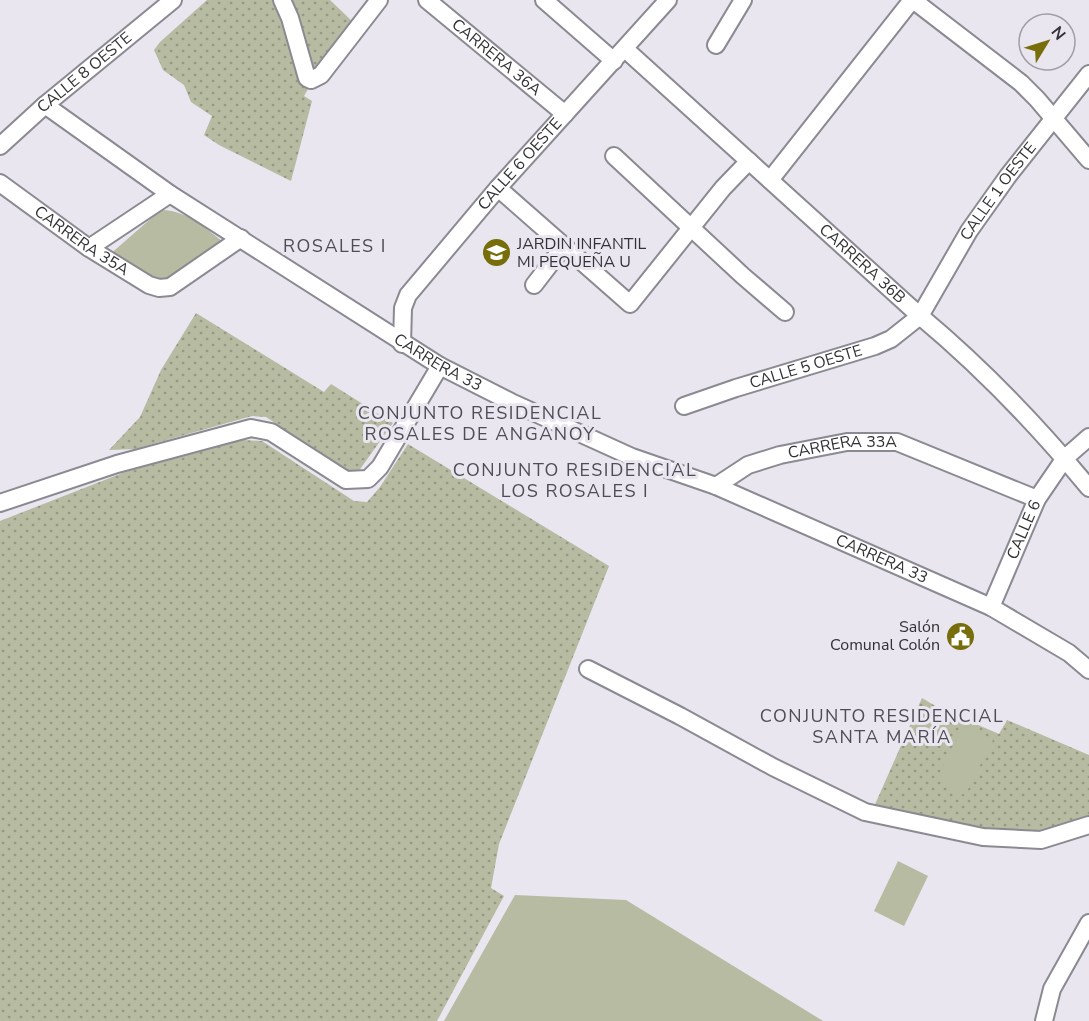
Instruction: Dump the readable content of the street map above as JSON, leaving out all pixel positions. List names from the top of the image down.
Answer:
{
  "streets": {
    "street": [
      "CARRERA 36A",
      "CALLE 8 OESTE",
      "CALLE 6 OESTE",
      "CALLE 1 OESTE",
      "CARRERA 35A",
      "CARRERA 36B",
      "CARRERA 33",
      "CALLE 5 OESTE",
      "CARRERA 33A",
      "CALLE 6"
    ]
  },
  "crossings": [
    ["CARRERA 36A", "CALLE 6 OESTE"],
    ["CALLE 8 OESTE", "CARRERA 33"],
    ["CALLE 6 OESTE", "CARRERA 36B"],
    ["CALLE 6 OESTE", "CARRERA 33"],
    ["CALLE 1 OESTE", "CARRERA 36B"],
    ["CALLE 1 OESTE", "CALLE 5 OESTE"],
    ["CARRERA 35A", "CARRERA 33"],
    ["CARRERA 36B", "CALLE 5 OESTE"],
    ["CARRERA 36B", "CALLE 6"],
    ["CARRERA 33", "CARRERA 33A"],
    ["CARRERA 33", "CALLE 6"],
    ["CARRERA 33A", "CALLE 6"]
  ],
  "districts": [
    "ROSALES I",
    "CONJUNTO RESIDENCIAL ROSALES DE ANGANOY",
    "CONJUNTO RESIDENCIAL LOS ROSALES I",
    "CONJUNTO RESIDENCIAL SANTA MARÍA"
  ],
  "places": {
    "school or university": ["JARDIN INFANTIL MI PEQUEÑA U"],
    "public building": ["Salón Comunal Colón"]
  },
  "north": "top right"
}
